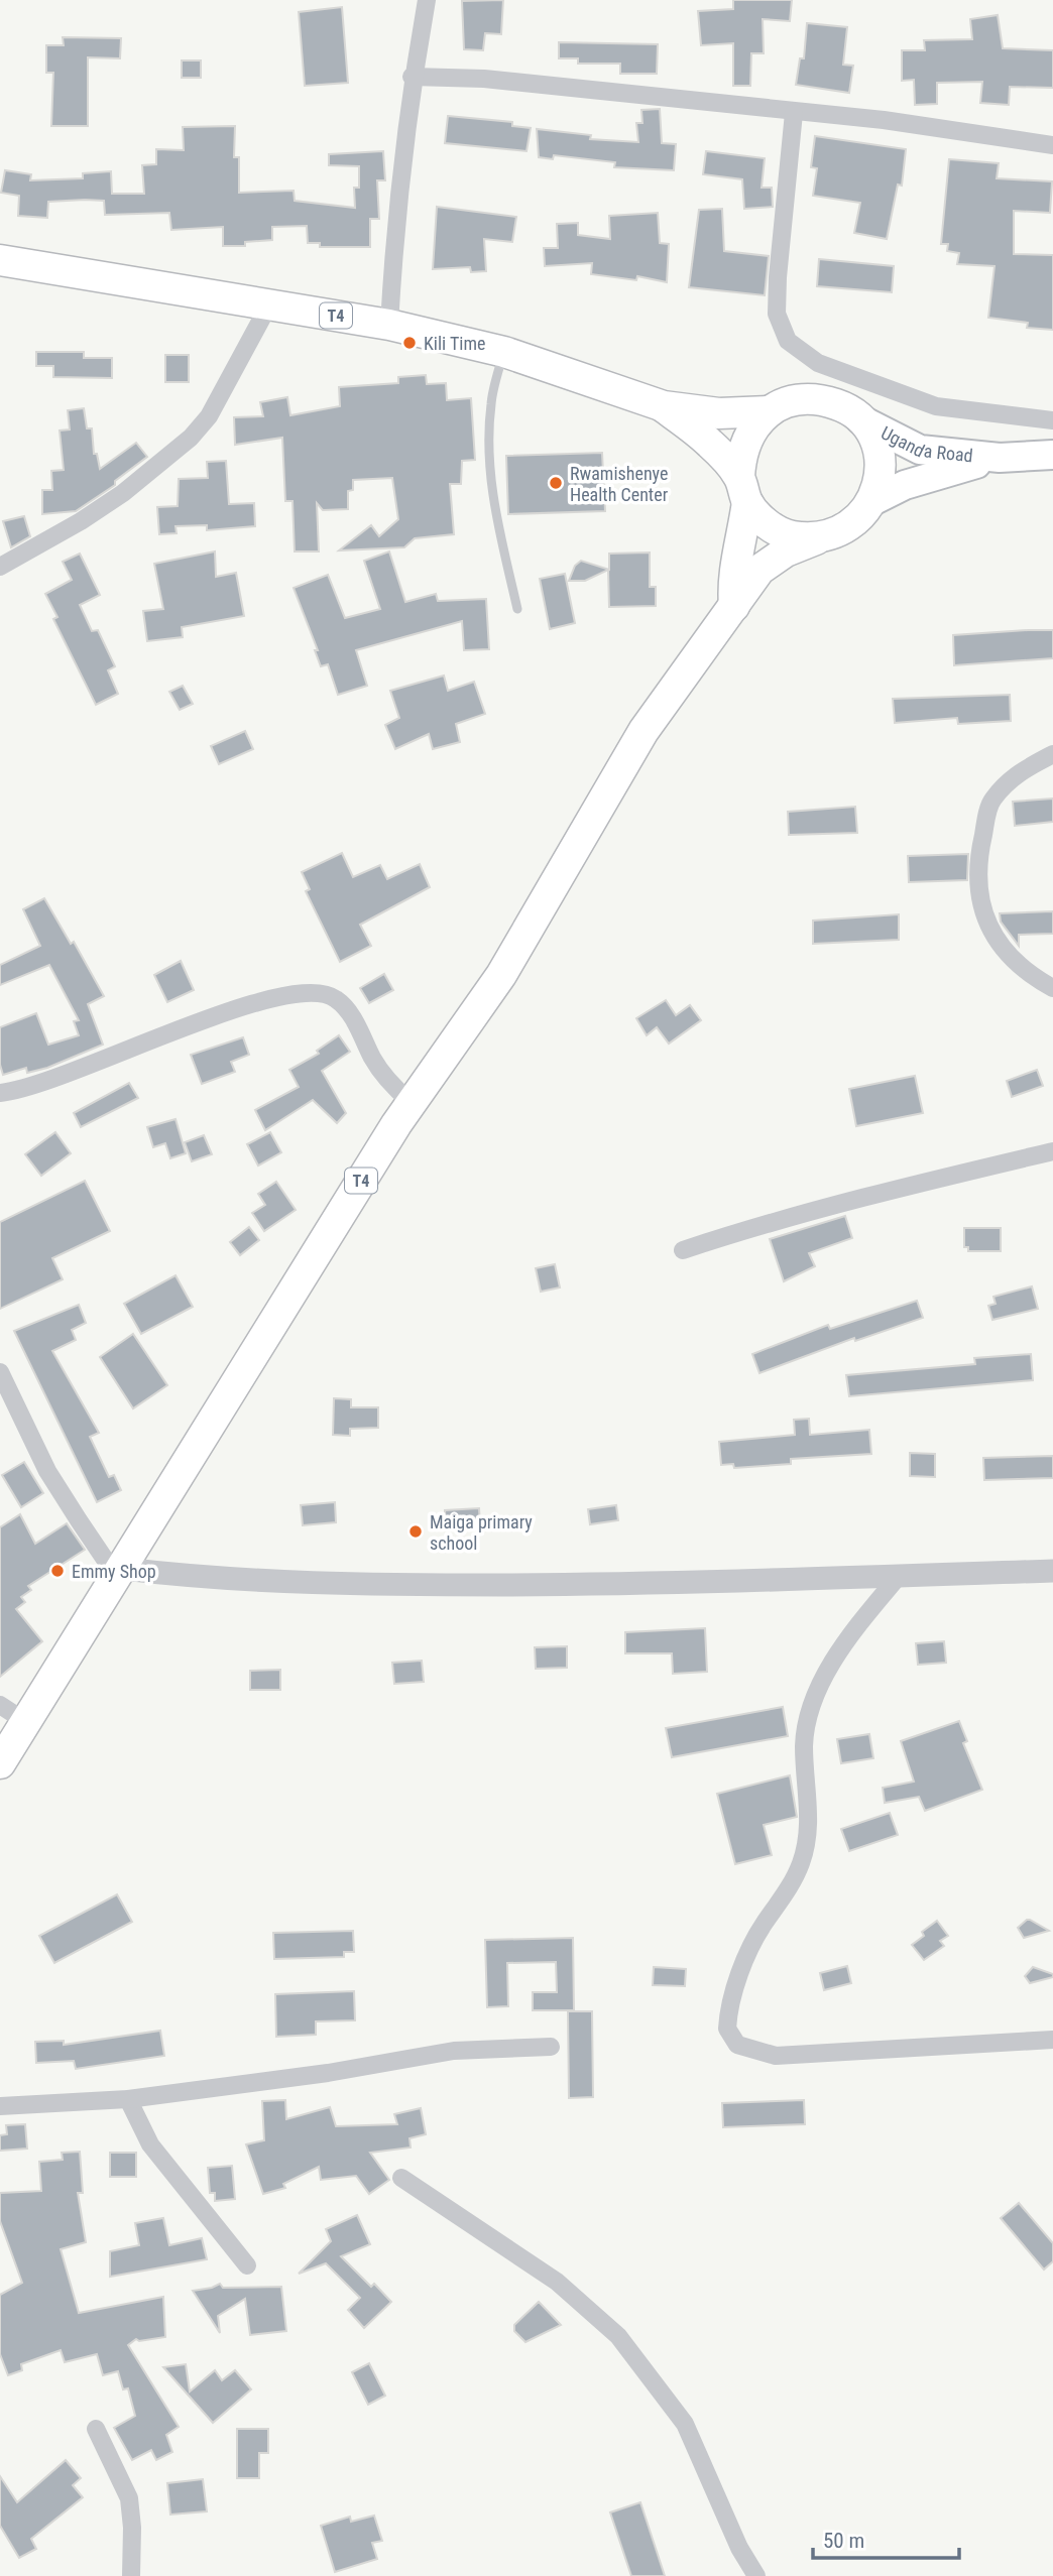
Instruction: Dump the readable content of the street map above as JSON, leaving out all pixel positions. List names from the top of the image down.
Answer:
{
  "streets": {
    "highway": ["T4"],
    "main road": ["Uganda Road"]
  },
  "crossings": [
    ["T4", "Uganda Road"]
  ],
  "places": [
    "Kili Time",
    "Rwamishenye Health Center",
    "Maiga primary school",
    "Emmy Shop"
  ],
  "scale_bar": "50 m"
}
